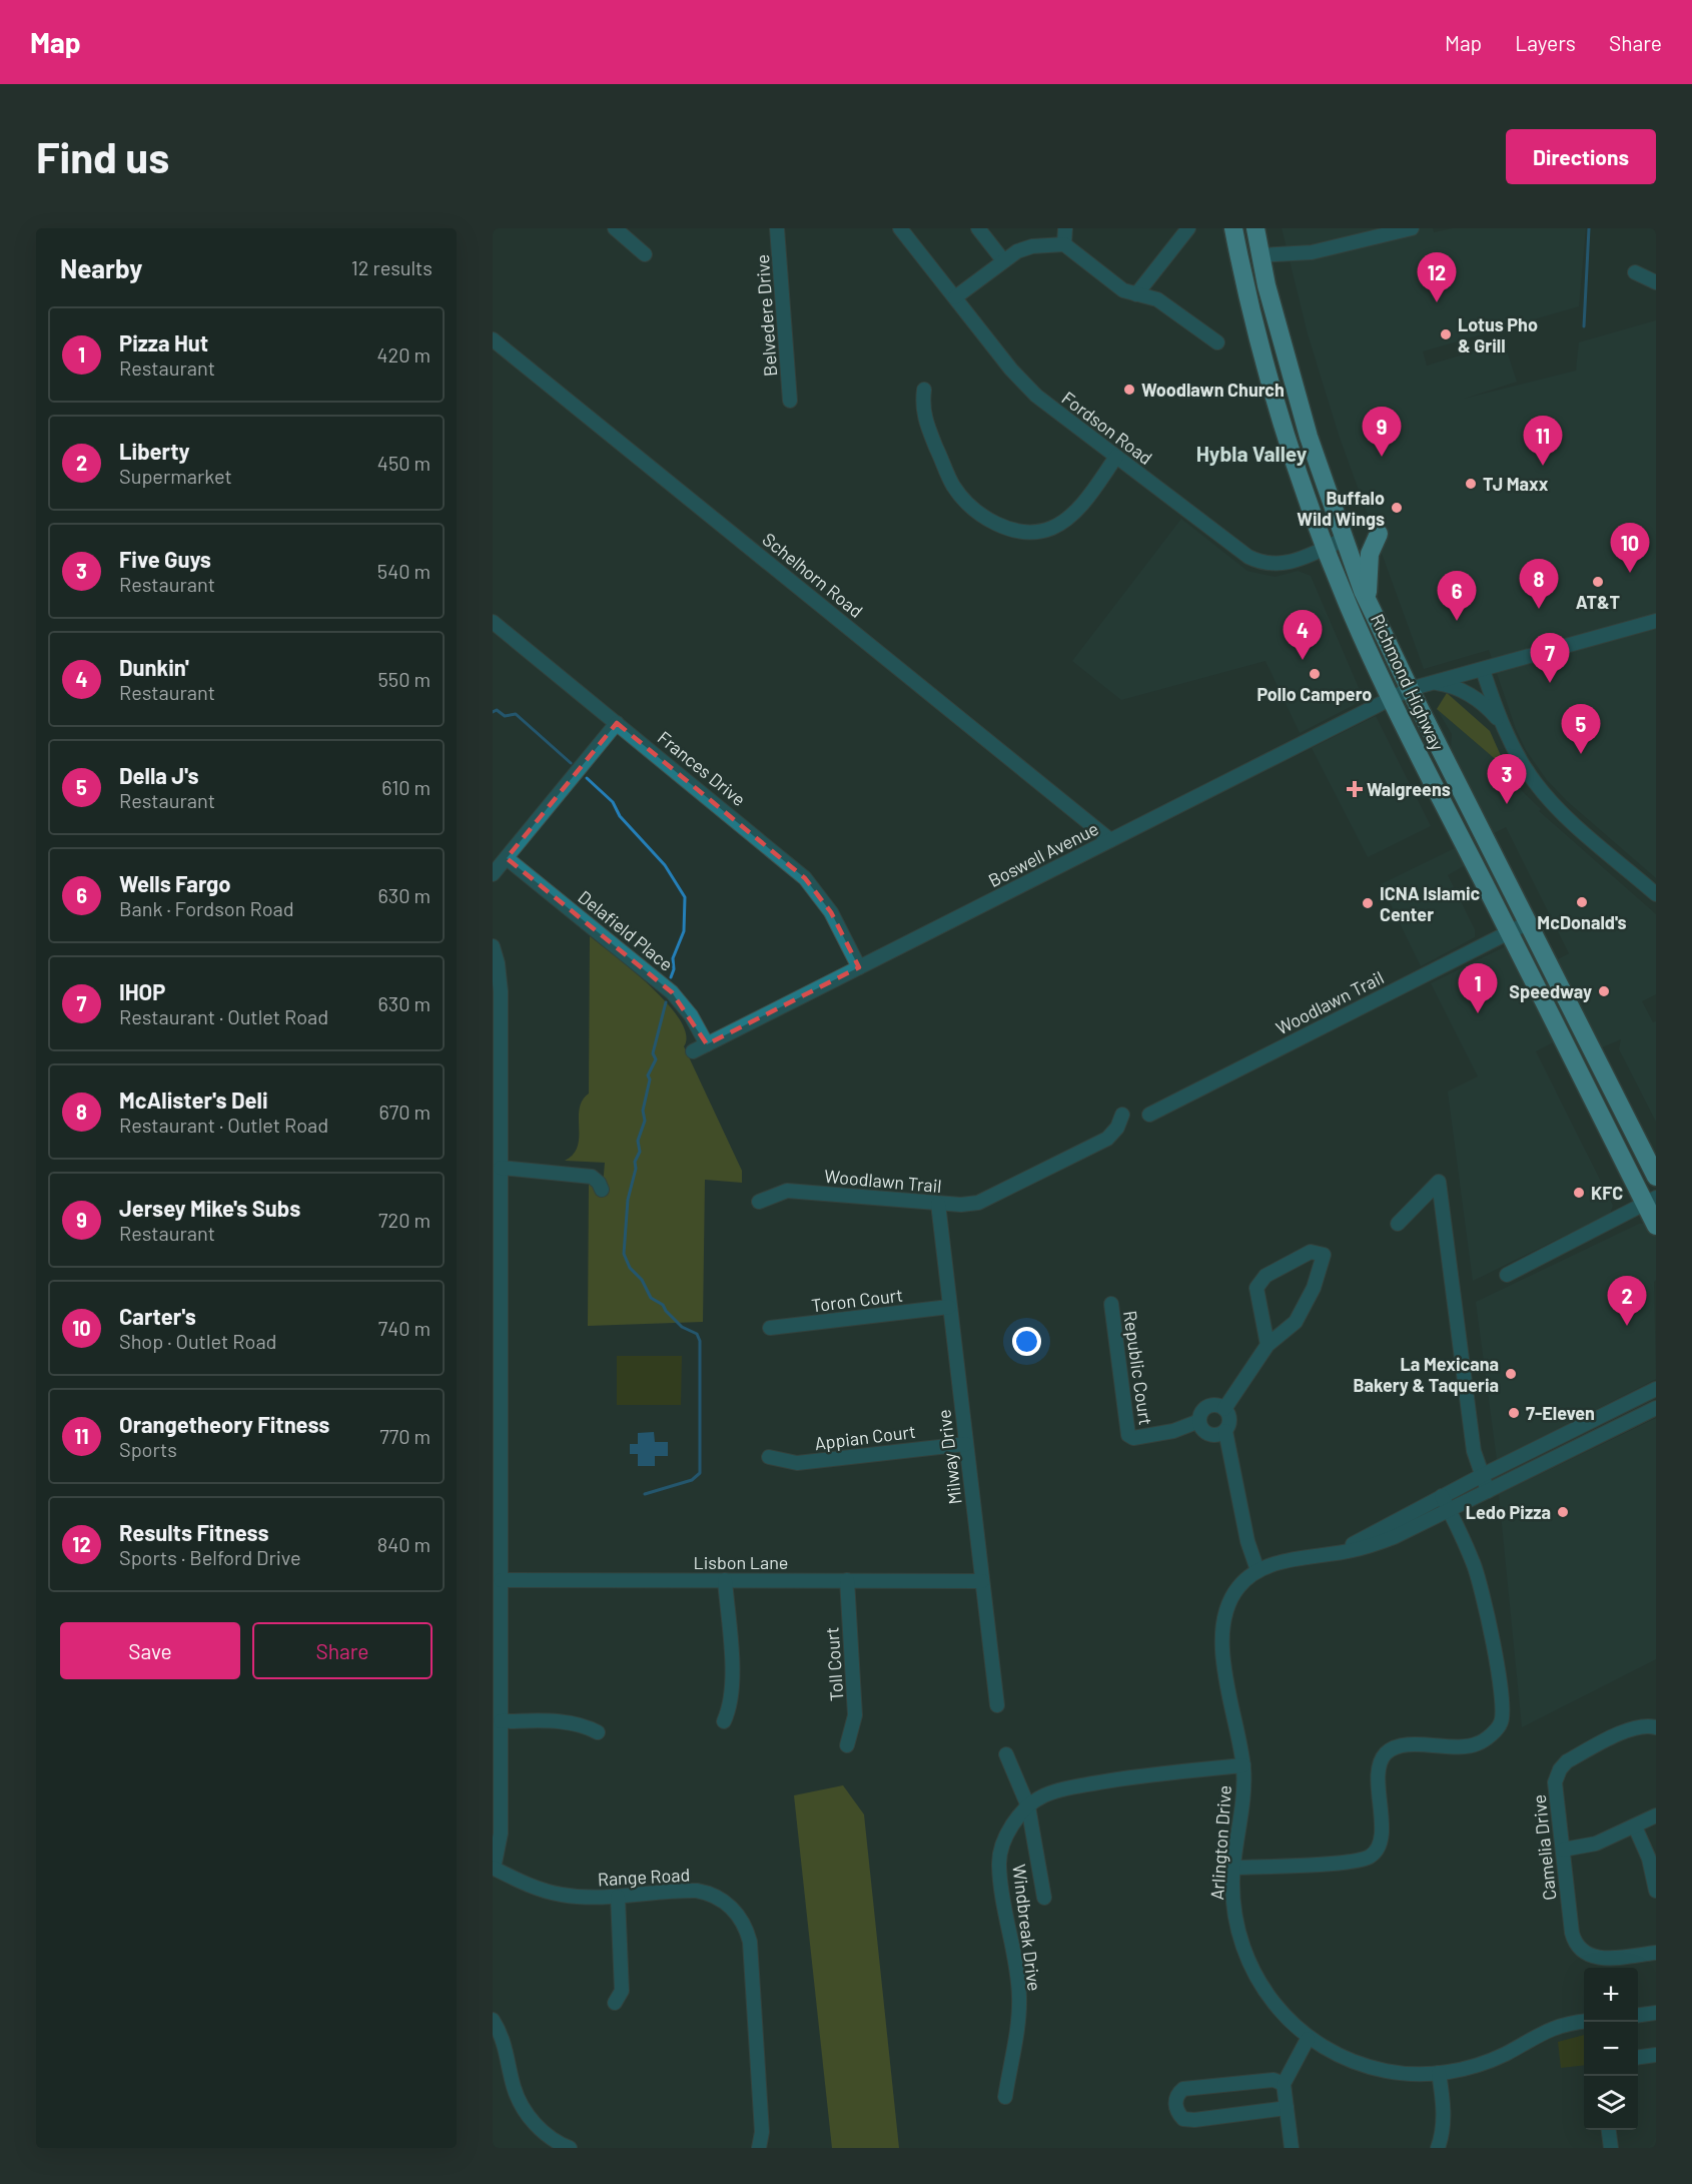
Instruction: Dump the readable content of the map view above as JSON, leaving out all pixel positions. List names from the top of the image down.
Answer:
{
  "streets": {
    "highway": ["Richmond Highway"],
    "street": [
      "Belvedere Drive",
      "Fordson Road",
      "Schelhorn Road",
      "Frances Drive",
      "Boswell Avenue",
      "Delafield Place",
      "Woodlawn Trail",
      "Toron Court",
      "Republic Court",
      "Appian Court",
      "Milway Drive",
      "Lisbon Lane",
      "Toll Court",
      "Arlington Drive",
      "Camelia Drive",
      "Range Road",
      "Windbreak Drive"
    ]
  },
  "crossings": [
    ["Fordson Road", "Richmond Highway"],
    ["Schelhorn Road", "Boswell Avenue"],
    ["Richmond Highway", "Boswell Avenue"],
    ["Richmond Highway", "Woodlawn Trail"],
    ["Frances Drive", "Boswell Avenue"],
    ["Boswell Avenue", "Delafield Place"],
    ["Woodlawn Trail", "Milway Drive"],
    ["Toron Court", "Milway Drive"],
    ["Appian Court", "Milway Drive"],
    ["Milway Drive", "Lisbon Lane"],
    ["Lisbon Lane", "Toll Court"],
    ["Arlington Drive", "Windbreak Drive"]
  ],
  "districts": ["Hybla Valley"],
  "places": {
    "other": [
      "Lotus Pho & Grill",
      "Woodlawn Church",
      "TJ Maxx",
      "Buffalo Wild Wings",
      "AT&T",
      "Pollo Campero",
      "McDonald's",
      "ICNA Islamic Center",
      "Speedway",
      "KFC",
      "La Mexicana Bakery & Taqueria",
      "7-Eleven",
      "Ledo Pizza"
    ],
    "health": ["Walgreens"]
  },
  "page": {
    "header": "Map",
    "nav": ["Map", "Layers", "Share"],
    "buttons": [
      "Directions",
      ["Save", "Share"]
    ],
    "title": "Find us",
    "heading": ["Nearby", "12 results"],
    "pins": [
      "12",
      "9",
      "11",
      "10",
      "8",
      "6",
      "4",
      "7",
      "5",
      "3",
      "1",
      "2"
    ],
    "list": [
      {
        "mark": "1",
        "name": "Pizza Hut",
        "note": "Restaurant",
        "value": "420 m"
      },
      {
        "mark": "2",
        "name": "Liberty",
        "note": "Supermarket",
        "value": "450 m"
      },
      {
        "mark": "3",
        "name": "Five Guys",
        "note": "Restaurant",
        "value": "540 m"
      },
      {
        "mark": "4",
        "name": "Dunkin'",
        "note": "Restaurant",
        "value": "550 m"
      },
      {
        "mark": "5",
        "name": "Della J's",
        "note": "Restaurant",
        "value": "610 m"
      },
      {
        "mark": "6",
        "name": "Wells Fargo",
        "note": "Bank · Fordson Road",
        "value": "630 m"
      },
      {
        "mark": "7",
        "name": "IHOP",
        "note": "Restaurant · Outlet Road",
        "value": "630 m"
      },
      {
        "mark": "8",
        "name": "McAlister's Deli",
        "note": "Restaurant · Outlet Road",
        "value": "670 m"
      },
      {
        "mark": "9",
        "name": "Jersey Mike's Subs",
        "note": "Restaurant",
        "value": "720 m"
      },
      {
        "mark": "10",
        "name": "Carter's",
        "note": "Shop · Outlet Road",
        "value": "740 m"
      },
      {
        "mark": "11",
        "name": "Orangetheory Fitness",
        "note": "Sports",
        "value": "770 m"
      },
      {
        "mark": "12",
        "name": "Results Fitness",
        "note": "Sports · Belford Drive",
        "value": "840 m"
      }
    ],
    "map_buttons": ["+", "−"]
  }
}
